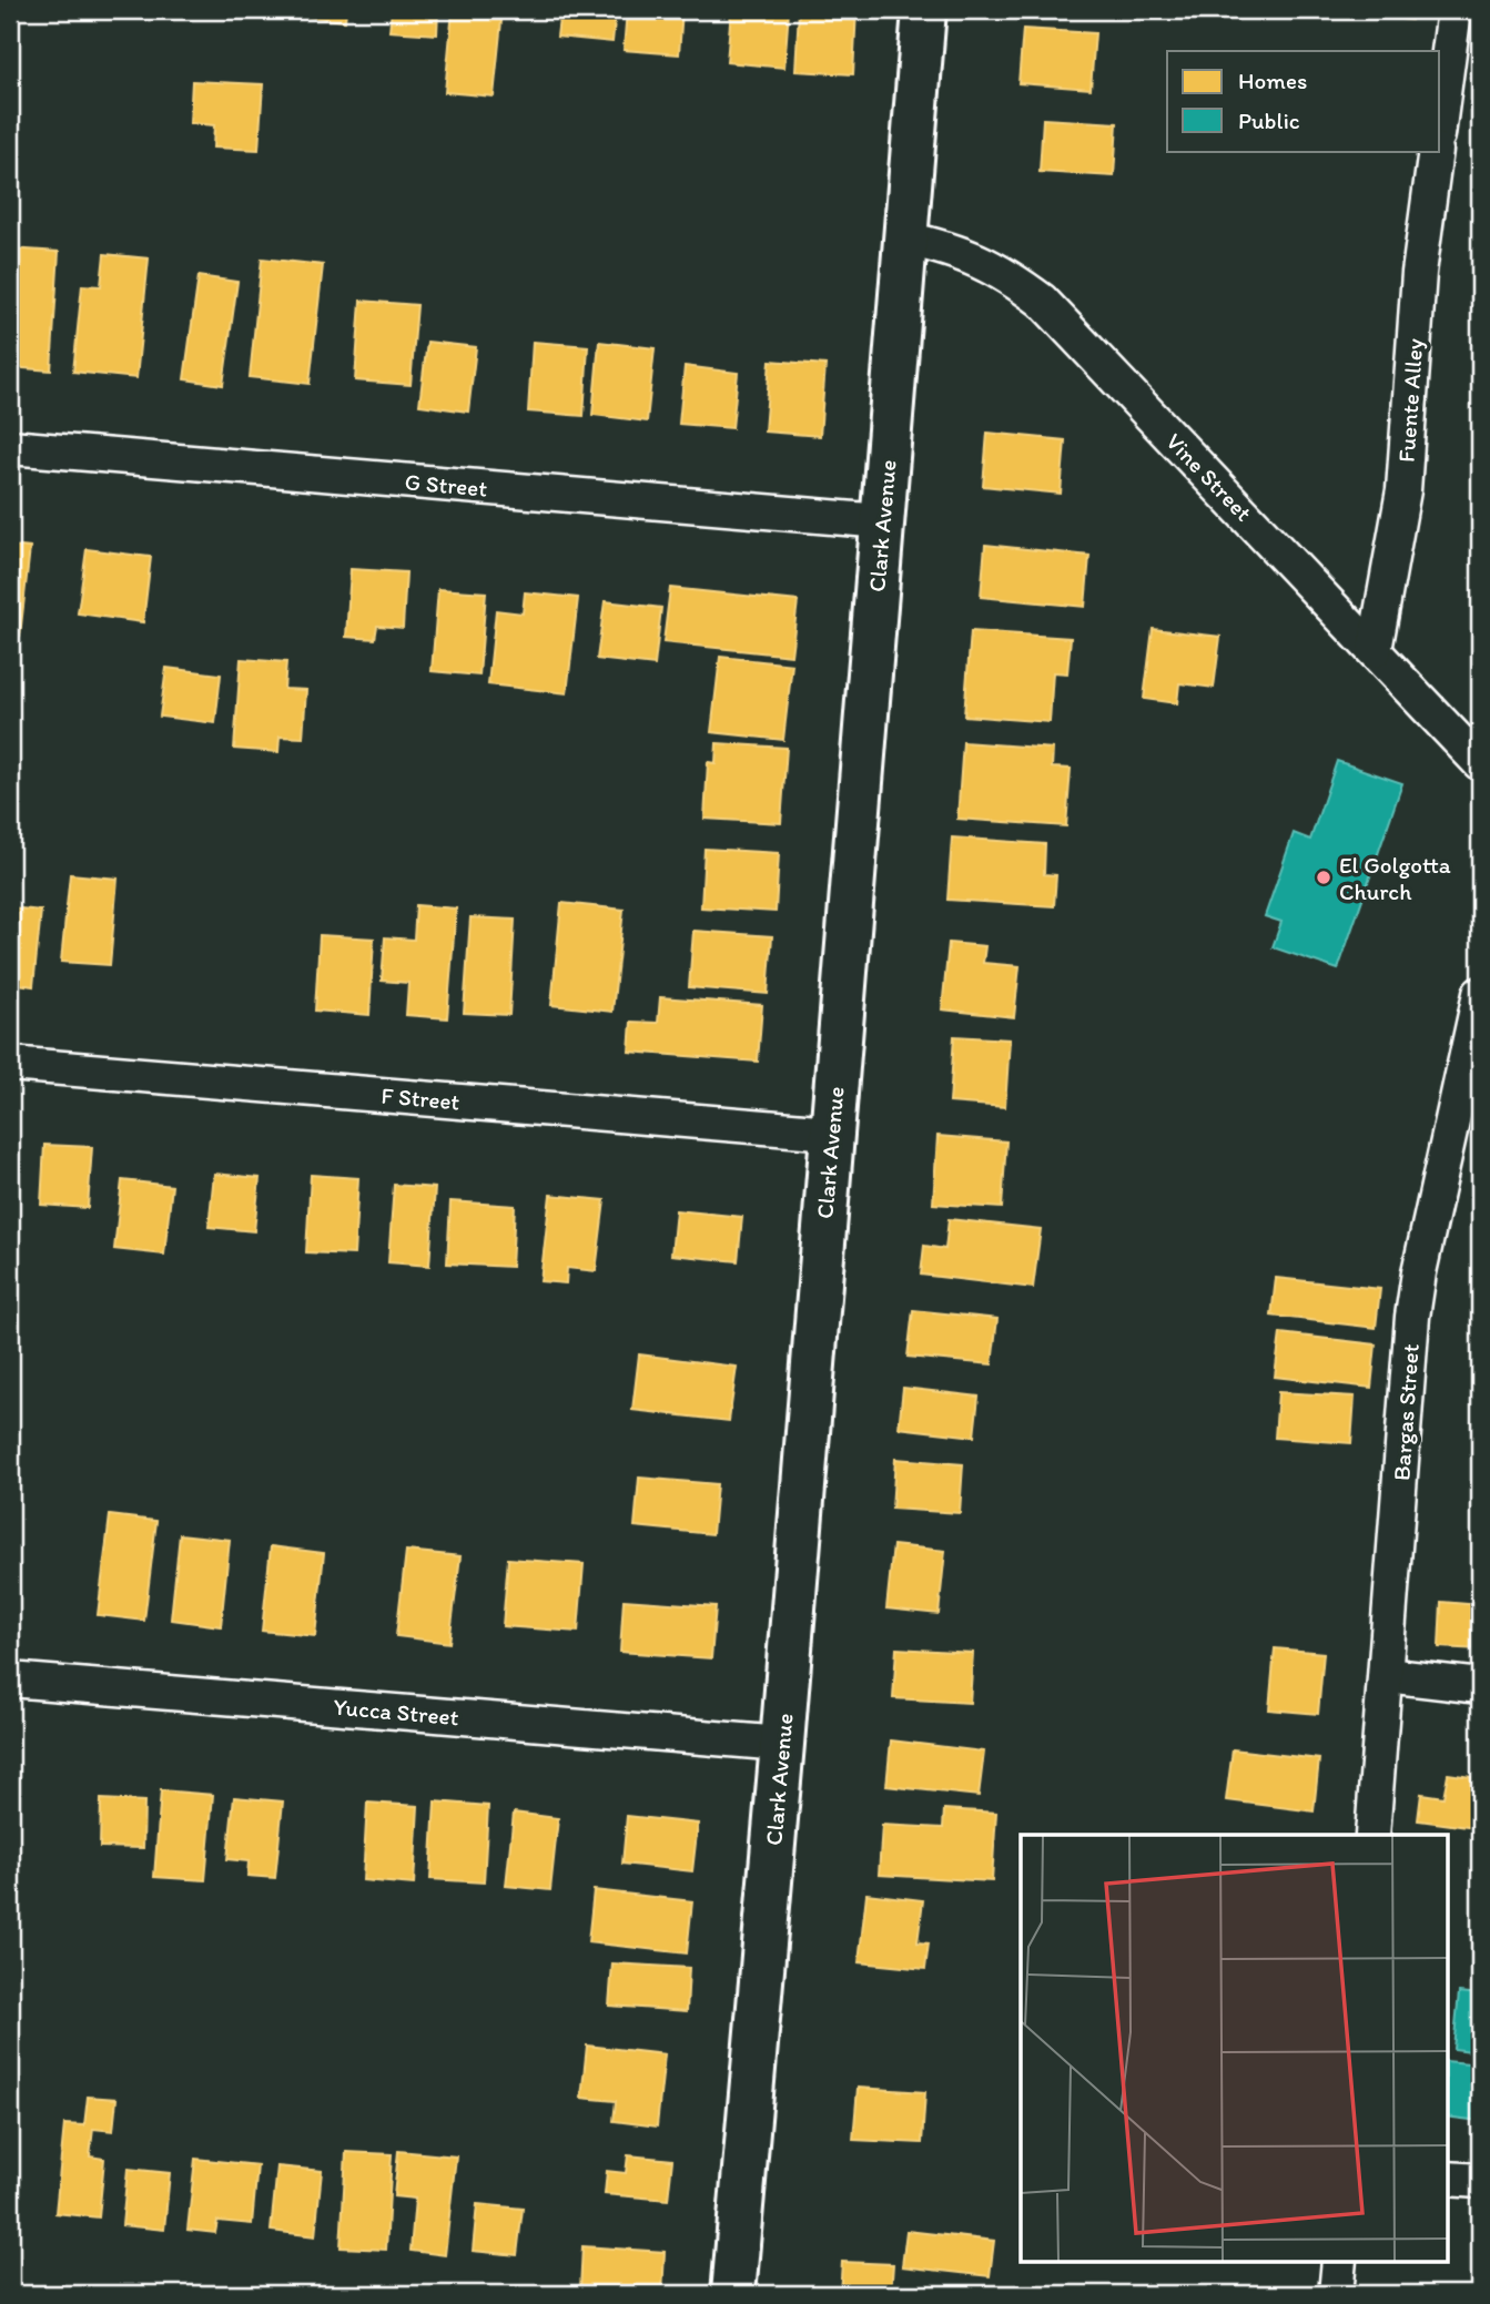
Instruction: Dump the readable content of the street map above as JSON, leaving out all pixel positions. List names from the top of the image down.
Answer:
{
  "streets": {
    "street": [
      "Fuente Alley",
      "Vine Street",
      "G Street",
      "Clark Avenue",
      "F Street",
      "Bargas Street",
      "Yucca Street"
    ]
  },
  "crossings": [
    ["Fuente Alley", "Vine Street"],
    ["Vine Street", "Clark Avenue"],
    ["G Street", "Clark Avenue"],
    ["Clark Avenue", "F Street"],
    ["Clark Avenue", "Yucca Street"]
  ],
  "places": ["El Golgotta Church"],
  "legend": ["Homes", "Public"]
}
